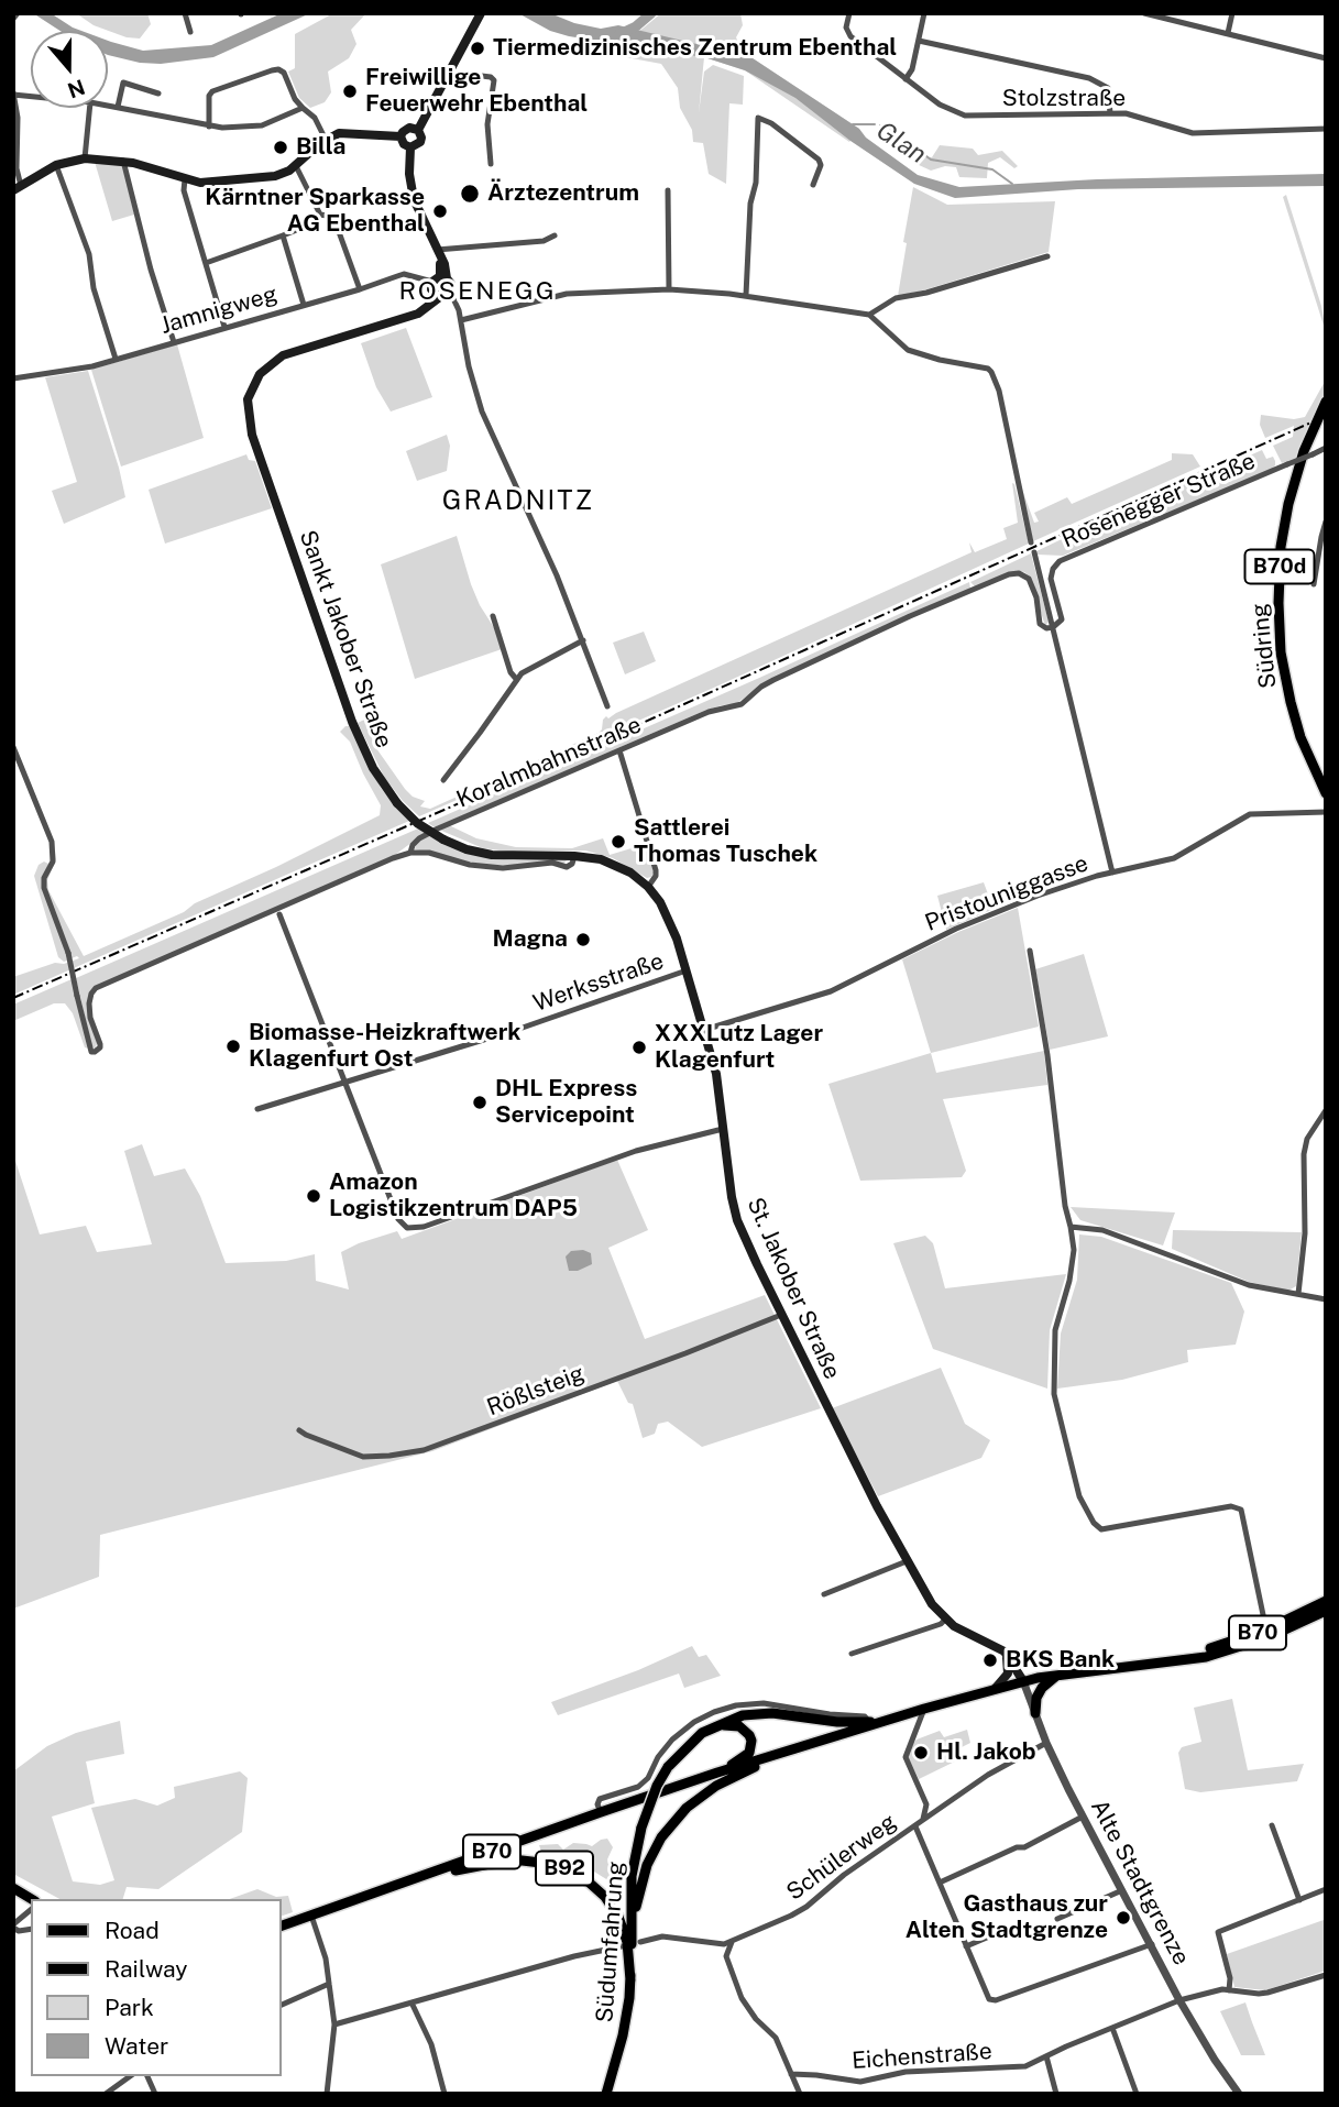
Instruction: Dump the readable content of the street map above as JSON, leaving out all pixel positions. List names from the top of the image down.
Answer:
{
  "streets": {
    "main road": [
      "B70d",
      "Sankt Jakober Straße",
      "Südring",
      "St. Jakober Straße",
      "B70",
      "B92",
      "Südumfahrung"
    ],
    "street": [
      "Stolzstraße",
      "Jamnigweg",
      "Rosenegger Straße",
      "Koralmbahnstraße",
      "Pristouniggasse",
      "Werksstraße",
      "Rößlsteig",
      "Schülerweg",
      "Alte Stadtgrenze",
      "Eichenstraße"
    ]
  },
  "crossings": [
    ["Rosenegger Straße", "Koralmbahnstraße"],
    ["Sankt Jakober Straße", "St. Jakober Straße"],
    ["Pristouniggasse", "St. Jakober Straße"],
    ["Werksstraße", "St. Jakober Straße"],
    ["St. Jakober Straße", "Rößlsteig"],
    ["St. Jakober Straße", "B70"],
    ["St. Jakober Straße", "Alte Stadtgrenze"],
    ["B70", "B92"],
    ["B70", "Alte Stadtgrenze"],
    ["B70", "Südumfahrung"],
    ["Schülerweg", "Alte Stadtgrenze"],
    ["B92", "Südumfahrung"],
    ["Alte Stadtgrenze", "Eichenstraße"]
  ],
  "districts": ["ROSENEGG", "GRADNITZ"],
  "water": ["Glan"],
  "places": [
    "Tiermedizinisches Zentrum Ebenthal",
    "Freiwillige Feuerwehr Ebenthal",
    "Billa",
    "Ärztezentrum",
    "Kärntner Sparkasse AG Ebenthal",
    "Sattlerei Thomas Tuschek",
    "Magna",
    "Biomasse-Heizkraftwerk Klagenfurt Ost",
    "XXXLutz Lager Klagenfurt",
    "DHL Express Servicepoint",
    "Amazon Logistikzentrum DAP5",
    "BKS Bank",
    "Hl. Jakob",
    "Gasthaus zur Alten Stadtgrenze"
  ],
  "legend": [
    "Road",
    "Railway",
    "Park",
    "Water"
  ],
  "north": "bottom"
}
